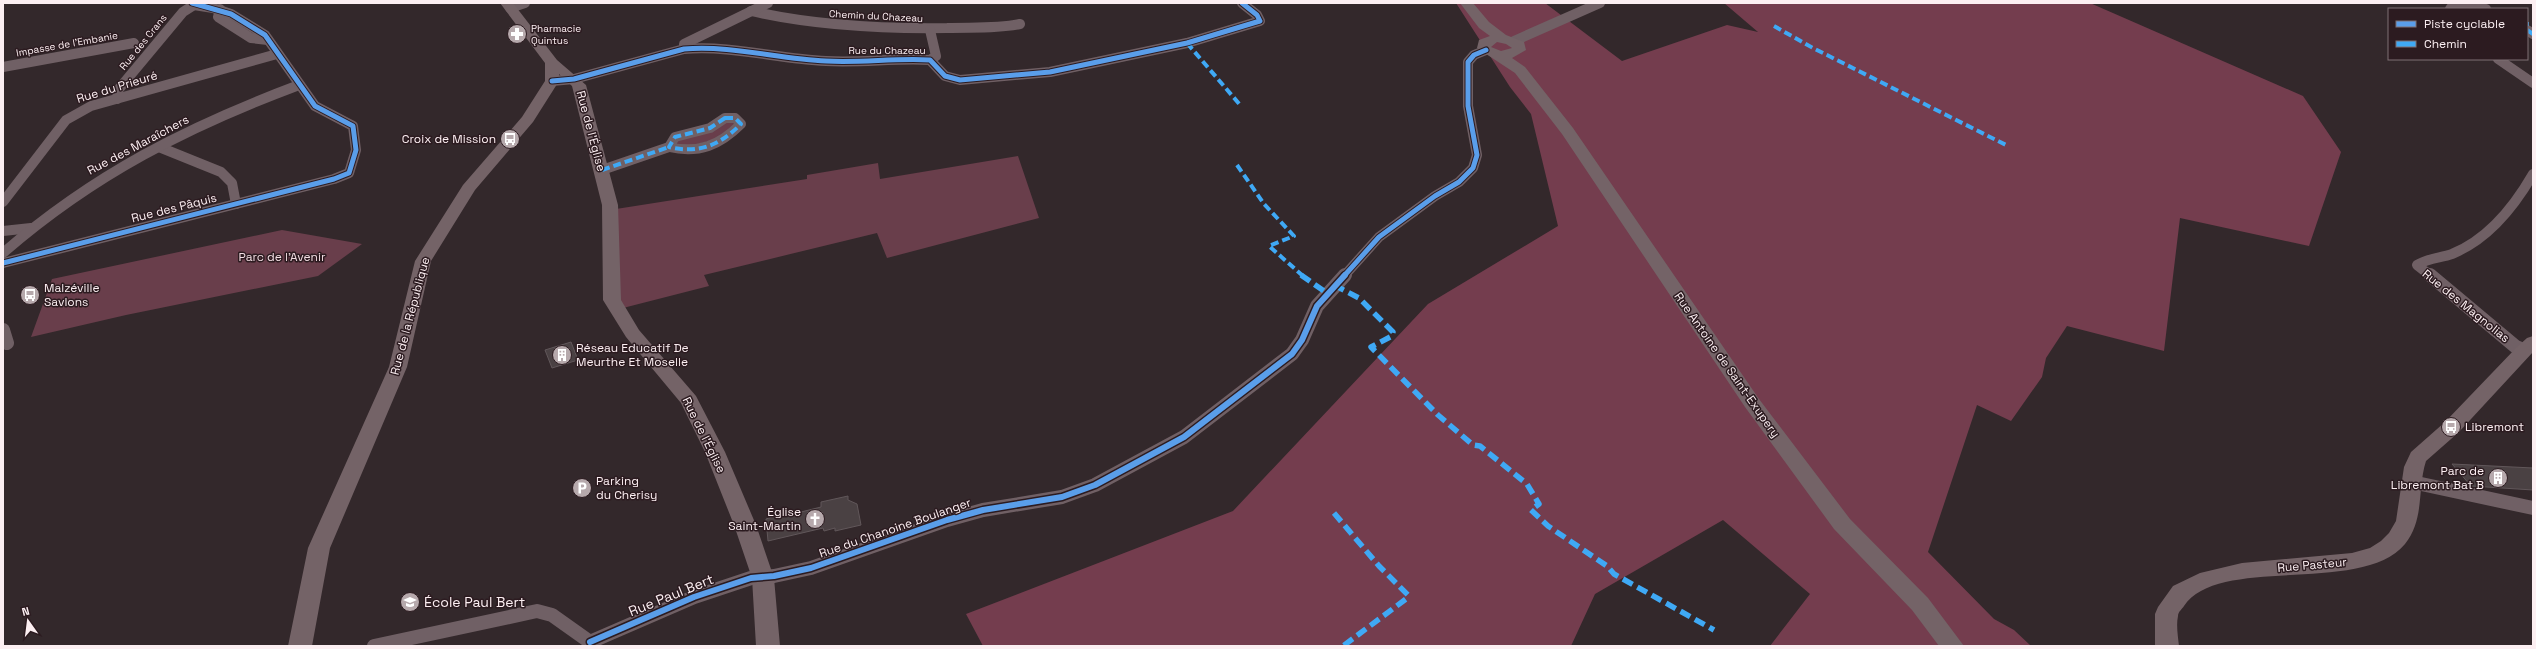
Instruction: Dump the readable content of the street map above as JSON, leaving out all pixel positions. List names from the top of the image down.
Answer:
{
  "streets": {
    "main road": [
      "Rue de l'Église",
      "Rue de la République",
      "Rue Antoine de Saint-Exupery",
      "Rue Pasteur"
    ],
    "street": [
      "Chemin du Chazeau",
      "Rue des Crans",
      "Impasse de l'Embanie",
      "Rue du Chazeau",
      "Rue du Prieuré",
      "Rue des Maraîchers",
      "Rue des Pâquis",
      "Rue des Magnolias",
      "Rue du Chanoine Boulanger",
      "Rue Paul Bert"
    ]
  },
  "crossings": [
    ["Chemin du Chazeau", "Rue du Chazeau"],
    ["Rue des Crans", "Rue du Prieuré"],
    ["Rue du Chazeau", "Rue de l'Église"],
    ["Rue de l'Église", "Rue du Chanoine Boulanger"],
    ["Rue de l'Église", "Rue Paul Bert"],
    ["Rue des Maraîchers", "Rue des Pâquis"],
    ["Rue des Magnolias", "Rue Pasteur"],
    ["Rue Antoine de Saint-Exupery", "Rue du Chanoine Boulanger"],
    ["Rue du Chanoine Boulanger", "Rue Paul Bert"]
  ],
  "parks": ["Parc de l’Avenir"],
  "places": {
    "pharmacy": ["Pharmacie Quintus"],
    "bus stop": ["Croix de Mission", "Malzéville Savlons", "Libremont"],
    "building": ["Réseau Educatif De Meurthe Et Moselle", "Parc de Libremont Bat B"],
    "parking": ["Parking du Cherisy"],
    "church": ["Église Saint-Martin"],
    "school or university": ["École Paul Bert"]
  },
  "legend": ["Piste cyclable", "Chemin"],
  "north": "top"
}
